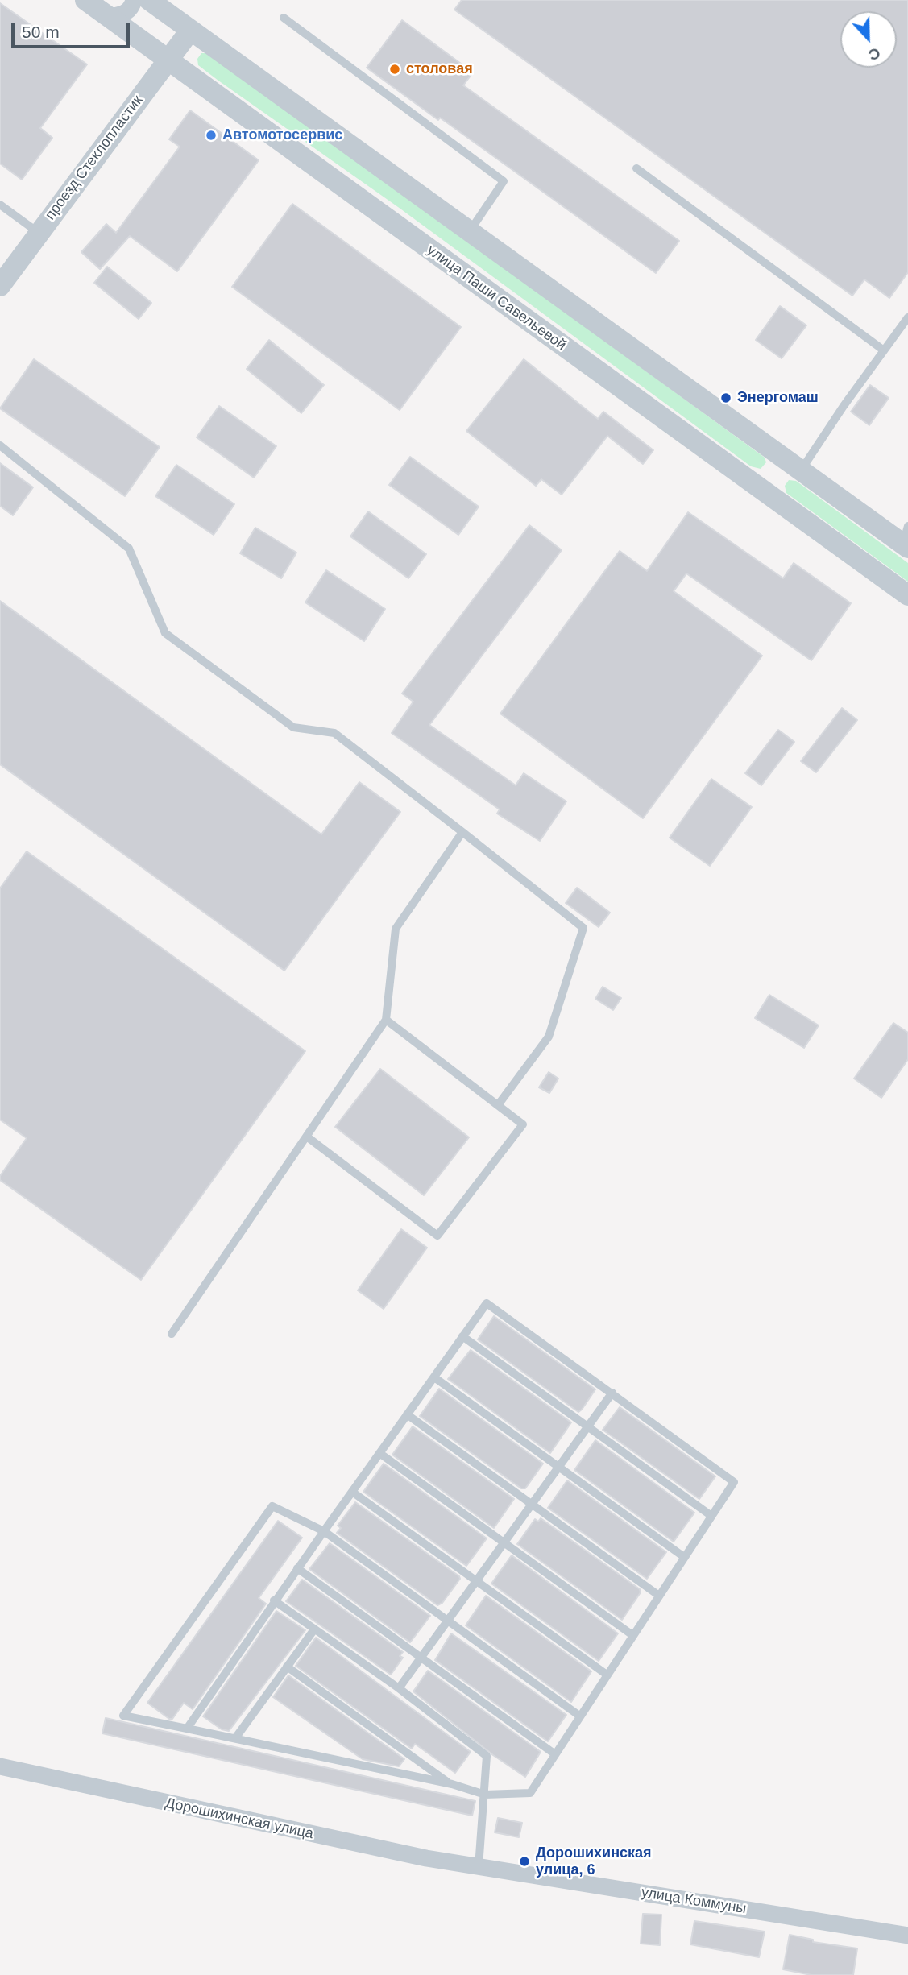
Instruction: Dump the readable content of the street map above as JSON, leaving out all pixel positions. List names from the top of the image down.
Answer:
{
  "streets": {
    "street": [
      "проезд Стеклопластик",
      "улица Паши Савельевой",
      "Дорошихинская улица",
      "улица Коммуны"
    ]
  },
  "crossings": [
    ["проезд Стеклопластик", "улица Паши Савельевой"],
    ["Дорошихинская улица", "улица Коммуны"]
  ],
  "places": [
    "столовая",
    "Автомотосервис",
    "Энергомаш",
    "Дорошихинская улица, 6"
  ],
  "scale_bar": "50 m",
  "north": "bottom"
}
